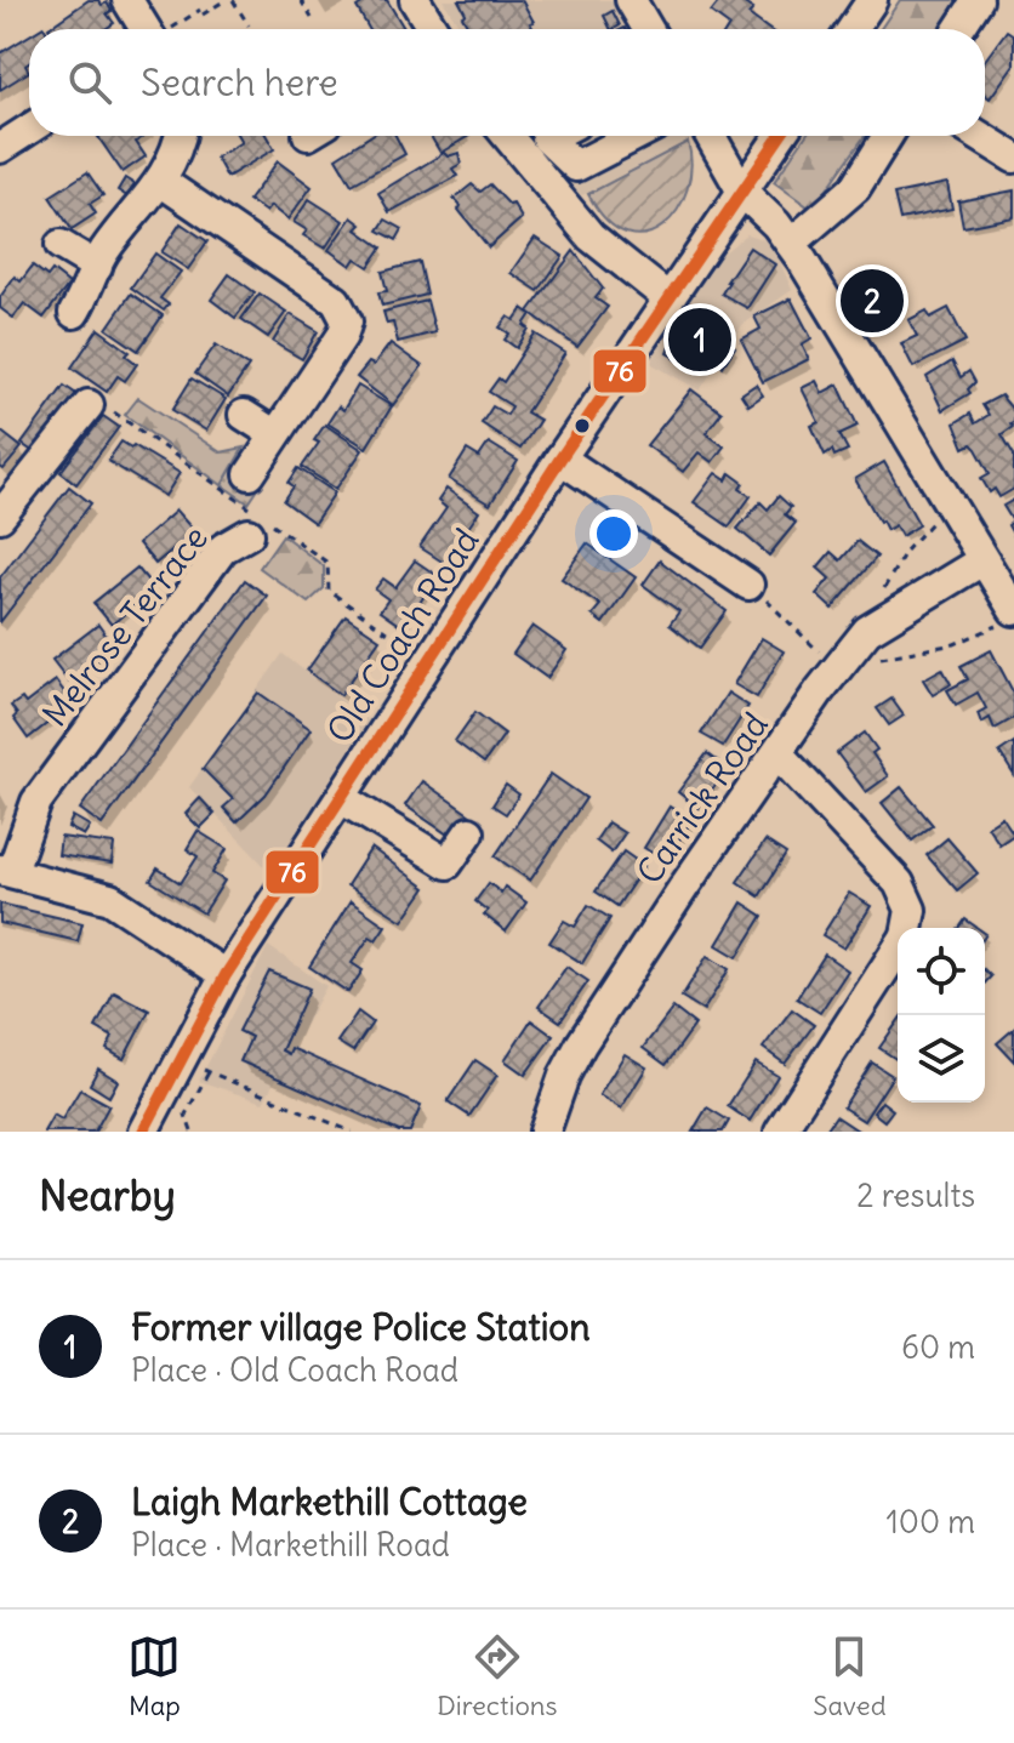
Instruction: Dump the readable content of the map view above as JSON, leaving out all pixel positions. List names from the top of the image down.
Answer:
{
  "streets": {
    "street": ["Melrose Terrace", "Old Coach Road", "Carrick Road"]
  },
  "lines": ["transit line 76"],
  "page": {
    "search": "Search here",
    "pins": ["2", "1"],
    "heading": ["Nearby", "2 results"],
    "list": [
      {
        "mark": "1",
        "name": "Former village Police Station",
        "note": "Place · Old Coach Road",
        "value": "60 m"
      },
      {
        "mark": "2",
        "name": "Laigh Markethill Cottage",
        "note": "Place · Markethill Road",
        "value": "100 m"
      }
    ],
    "nav": ["Map", "Directions", "Saved"]
  }
}
